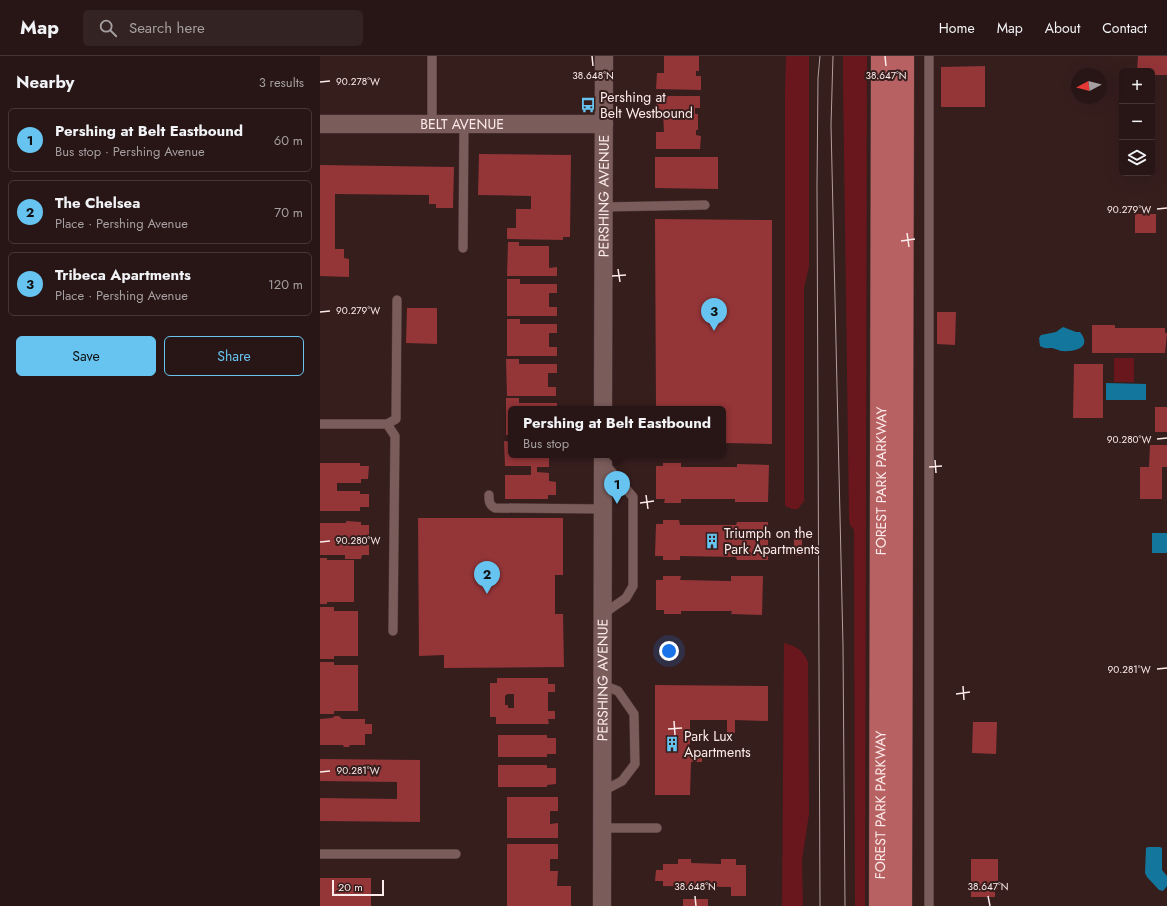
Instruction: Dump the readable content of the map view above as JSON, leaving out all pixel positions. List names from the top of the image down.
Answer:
{
  "streets": {
    "main road": ["FOREST PARK PARKWAY"],
    "street": ["BELT AVENUE", "PERSHING AVENUE"]
  },
  "crossings": [
    ["BELT AVENUE", "PERSHING AVENUE"]
  ],
  "places": {
    "bus stop": ["Pershing at Belt Westbound"],
    "building": ["Triumph on the Park Apartments", "Park Lux Apartments"]
  },
  "scale_bar": "20 m",
  "north": "left",
  "page": {
    "header": "Map",
    "search": "Search here",
    "nav": [
      "Home",
      "Map",
      "About",
      "Contact"
    ],
    "heading": ["Nearby", "3 results"],
    "map_buttons": ["+", "−"],
    "list": [
      {
        "mark": "1",
        "name": "Pershing at Belt Eastbound",
        "note": "Bus stop · Pershing Avenue",
        "value": "60 m"
      },
      {
        "mark": "2",
        "name": "The Chelsea",
        "note": "Place · Pershing Avenue",
        "value": "70 m"
      },
      {
        "mark": "3",
        "name": "Tribeca Apartments",
        "note": "Place · Pershing Avenue",
        "value": "120 m"
      }
    ],
    "pins": ["3", "1", "2"],
    "buttons": ["Save", "Share"],
    "popup": ["Pershing at Belt Eastbound", "Bus stop"],
    "scale": "20 m"
  },
  "coordinates": [
    "38.648°N",
    "38.647°N",
    "90.278°W",
    "90.279°W",
    "90.280°W",
    "90.281°W"
  ]
}
